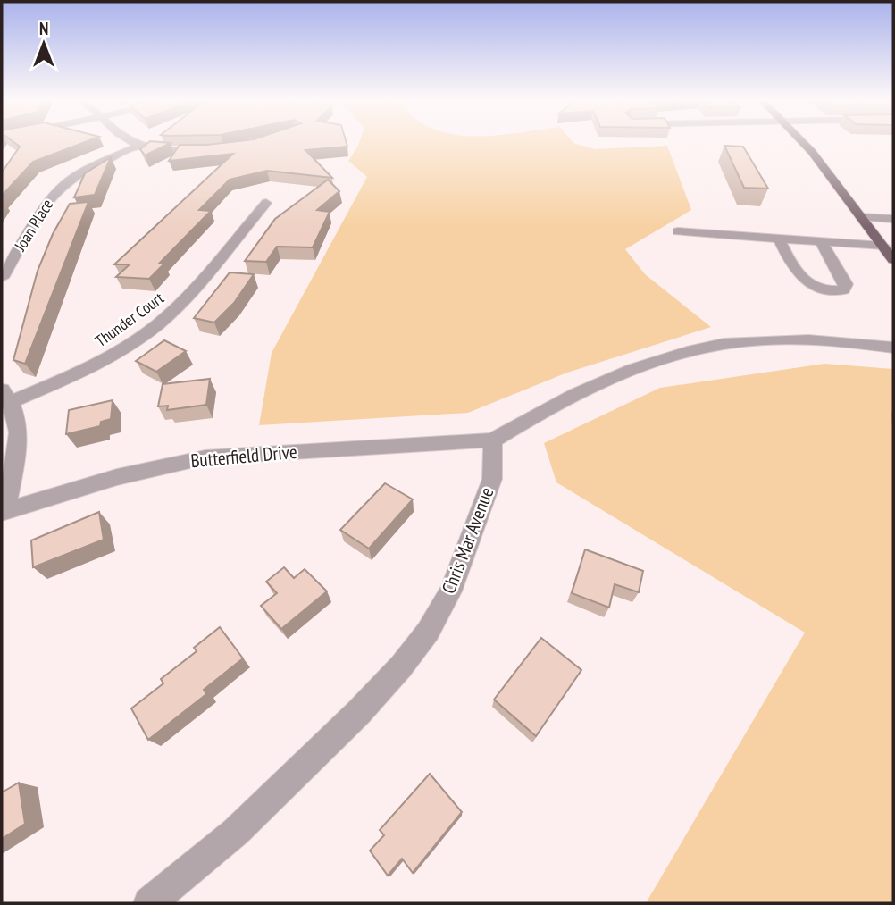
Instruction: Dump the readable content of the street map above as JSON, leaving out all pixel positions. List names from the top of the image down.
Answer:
{
  "streets": {
    "street": [
      "Joan Place",
      "Thunder Court",
      "Butterfield Drive",
      "Chris Mar Avenue"
    ]
  },
  "crossings": [
    ["Butterfield Drive", "Chris Mar Avenue"]
  ],
  "north": "top"
}
